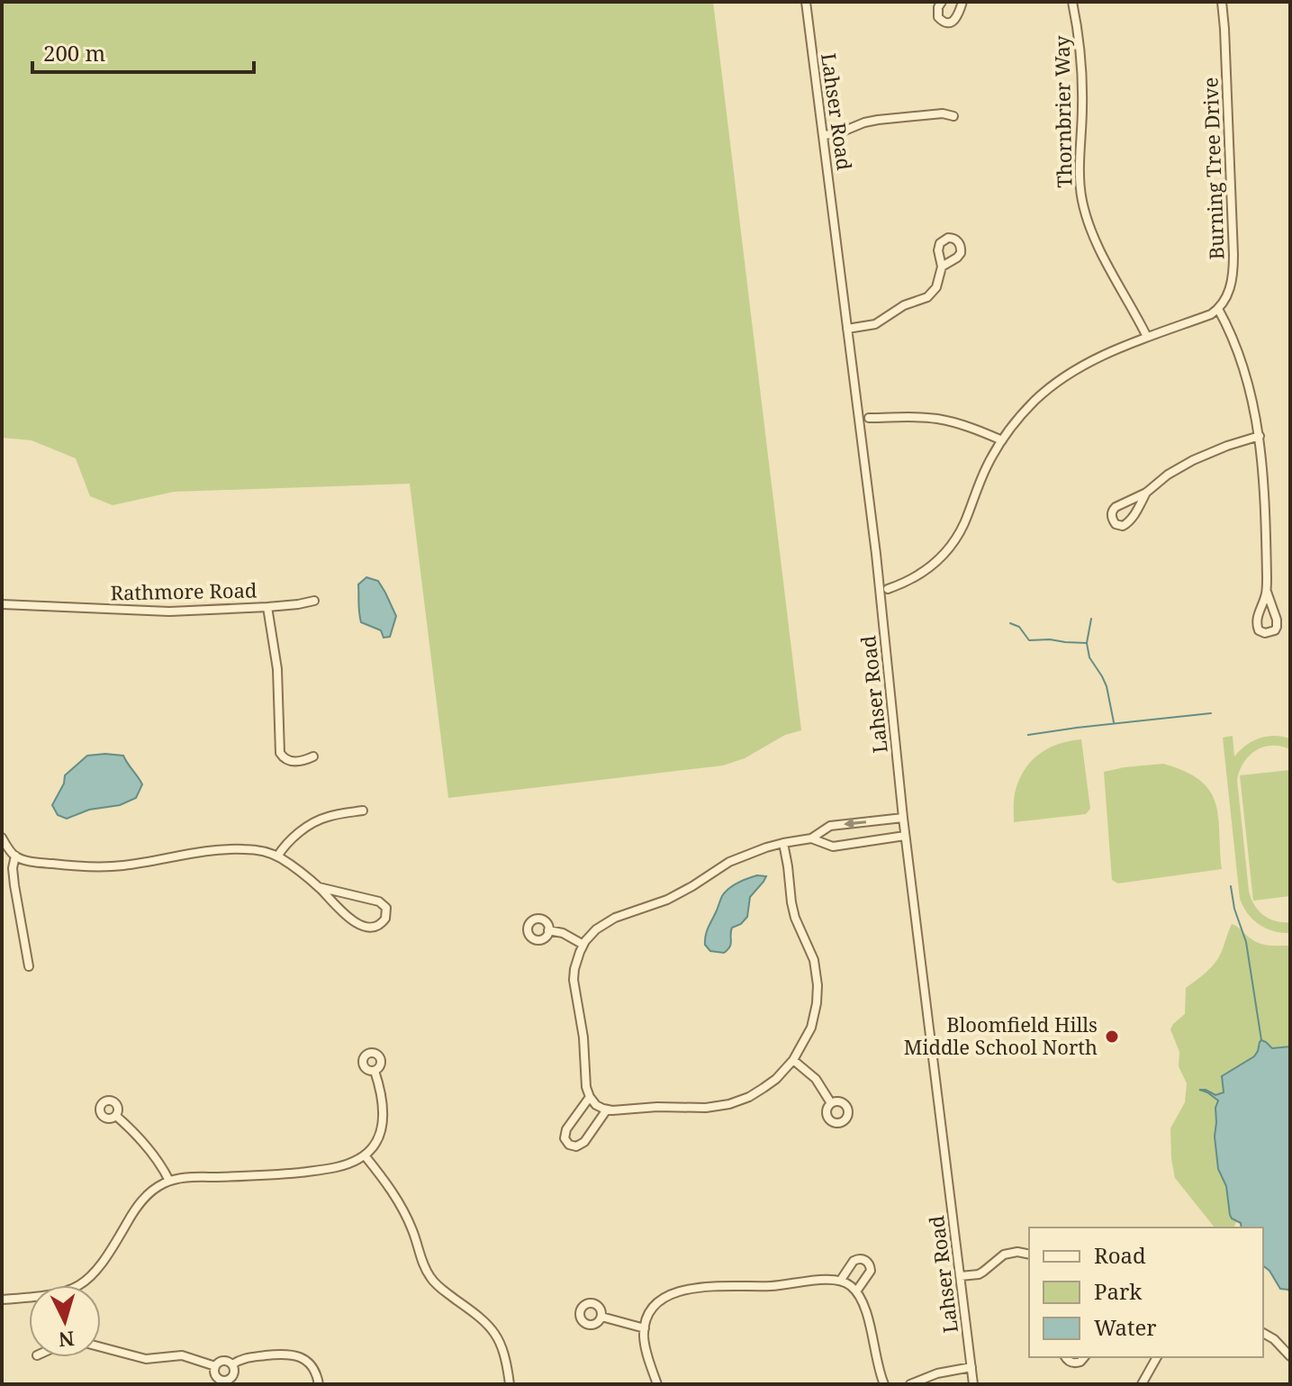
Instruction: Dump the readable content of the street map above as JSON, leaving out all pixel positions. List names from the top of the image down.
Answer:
{
  "streets": {
    "street": [
      "Lahser Road",
      "Thornbrier Way",
      "Burning Tree Drive",
      "Rathmore Road"
    ]
  },
  "places": ["Bloomfield Hills Middle School North"],
  "legend": ["Road", "Park", "Water"],
  "scale_bar": "200 m",
  "north": "bottom"
}
